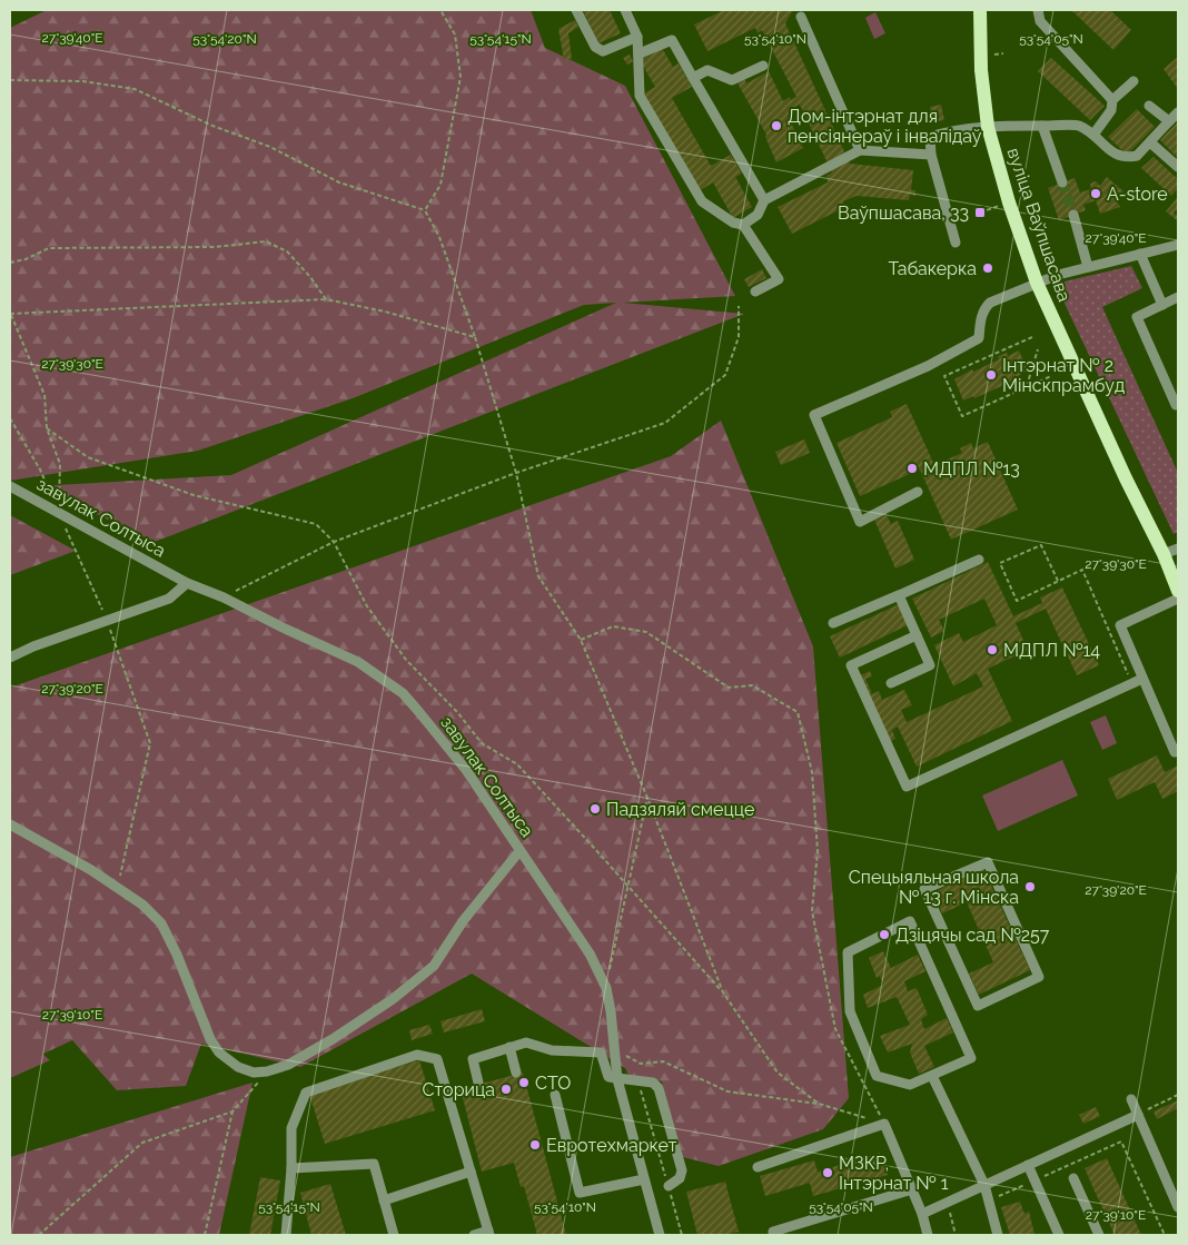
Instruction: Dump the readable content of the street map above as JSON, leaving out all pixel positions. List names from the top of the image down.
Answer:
{
  "streets": {
    "main road": ["вуліца Ваўпшасава"],
    "street": ["завулак Солтыса"]
  },
  "places": {
    "other": [
      "Дом-інтэрнат для пенсіянераў і інвалідаў",
      "А-store",
      "Табакерка",
      "Інтэрнат № 2 Мінскпрамбуд",
      "МДПЛ №13",
      "МДПЛ №14",
      "Падзяляй смецце",
      "Спецыяльная школа № 13 г. Мінска",
      "Дзіцячы сад №257",
      "СТО",
      "Сторица",
      "Евротехмаркет",
      "МЗКР, Інтэрнат № 1"
    ],
    "transit": ["Ваўпшасава, 33"]
  },
  "coordinates": [
    "27°39'40\"E",
    "53°54'20\"N",
    "53°54'15\"N",
    "53°54'10\"N",
    "53°54'05\"N",
    "27°39'30\"E",
    "27°39'20\"E",
    "27°39'10\"E"
  ]
}
